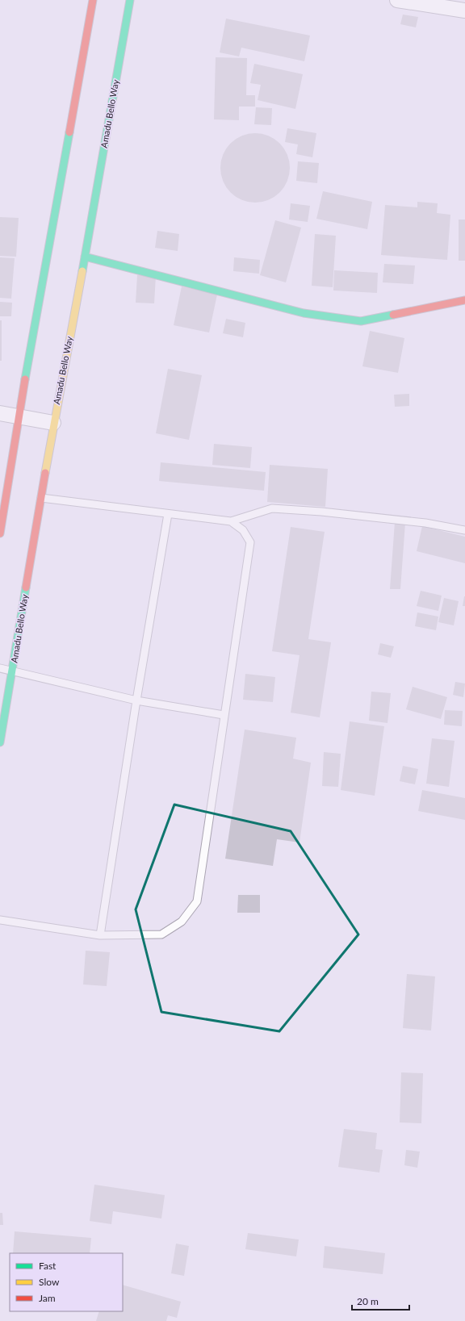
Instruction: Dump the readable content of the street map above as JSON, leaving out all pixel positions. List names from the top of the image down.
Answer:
{
  "streets": {
    "main road": ["Amadu Bello Way"]
  },
  "legend": ["Fast", "Slow", "Jam"],
  "scale_bar": "20 m"
}
